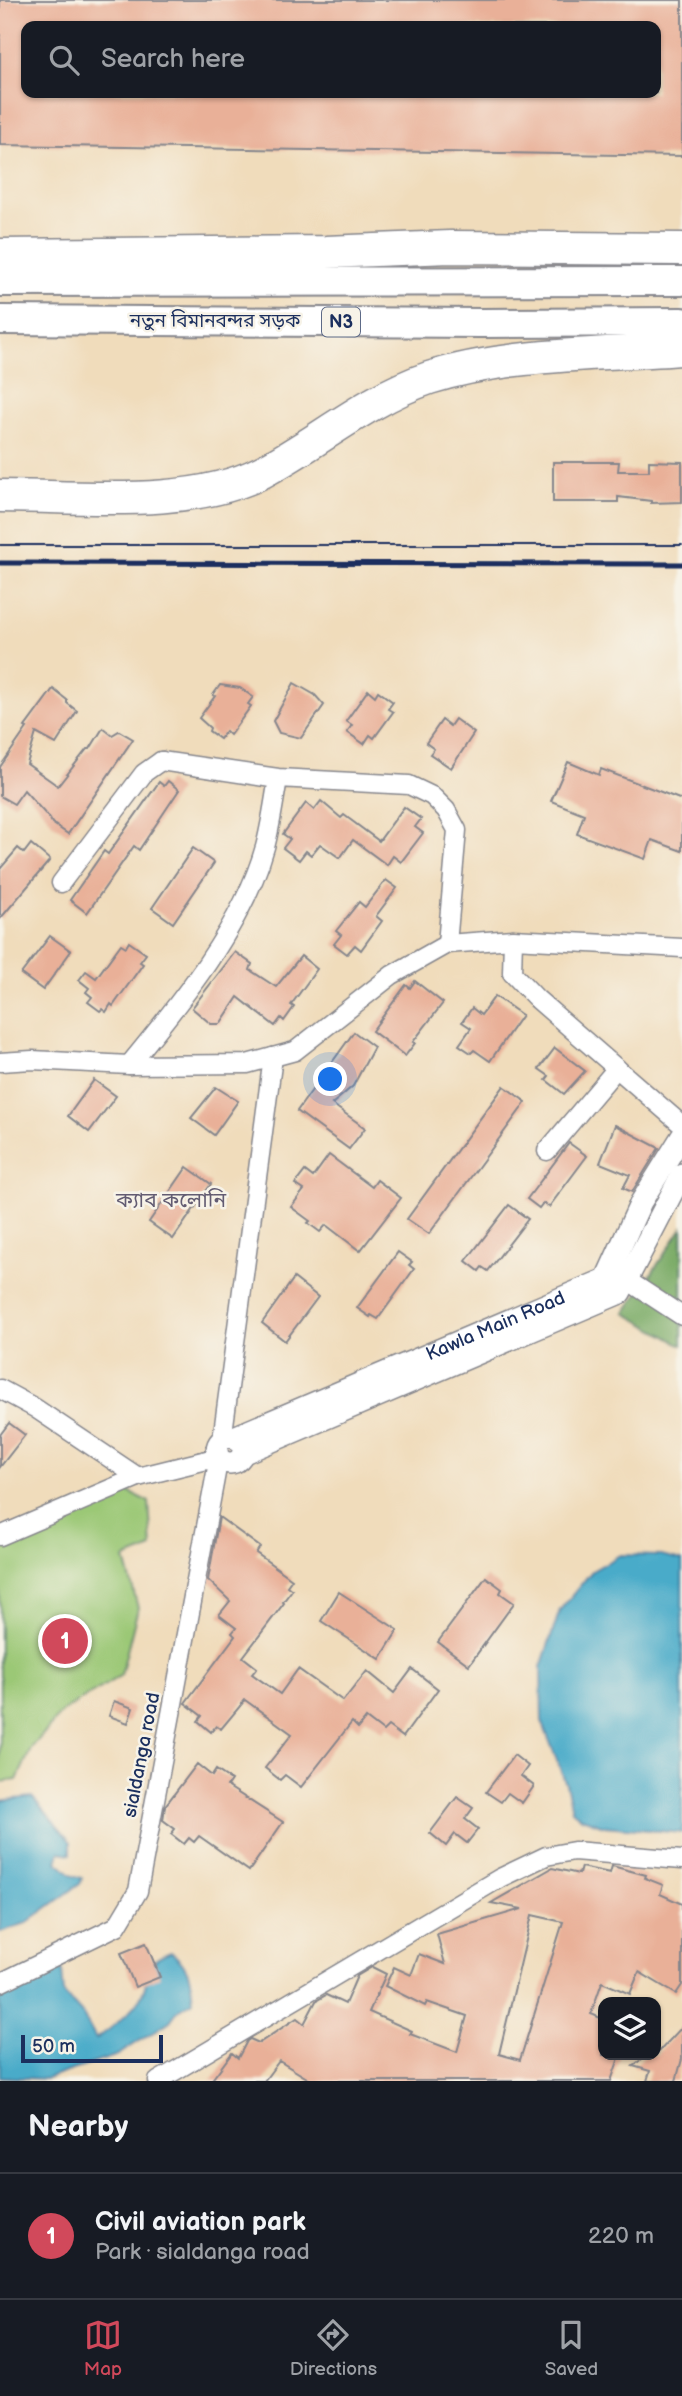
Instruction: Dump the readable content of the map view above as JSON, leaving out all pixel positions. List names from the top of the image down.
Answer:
{
  "streets": {
    "highway": ["নতুন বিমানবন্দর সড়ক", "N3"],
    "street": ["Kawla Main Road", "sialdanga road"]
  },
  "crossings": [
    ["Kawla Main Road", "sialdanga road"]
  ],
  "districts": ["ক্যাব কলোনি"],
  "scale_bar": "50 m",
  "page": {
    "search": "Search here",
    "pins": "1",
    "scale": "50 m",
    "heading": "Nearby",
    "list": [
      {
        "mark": "1",
        "name": "Civil aviation park",
        "note": "Park · sialdanga road",
        "value": "220 m"
      }
    ],
    "nav": ["Map", "Directions", "Saved"]
  }
}
